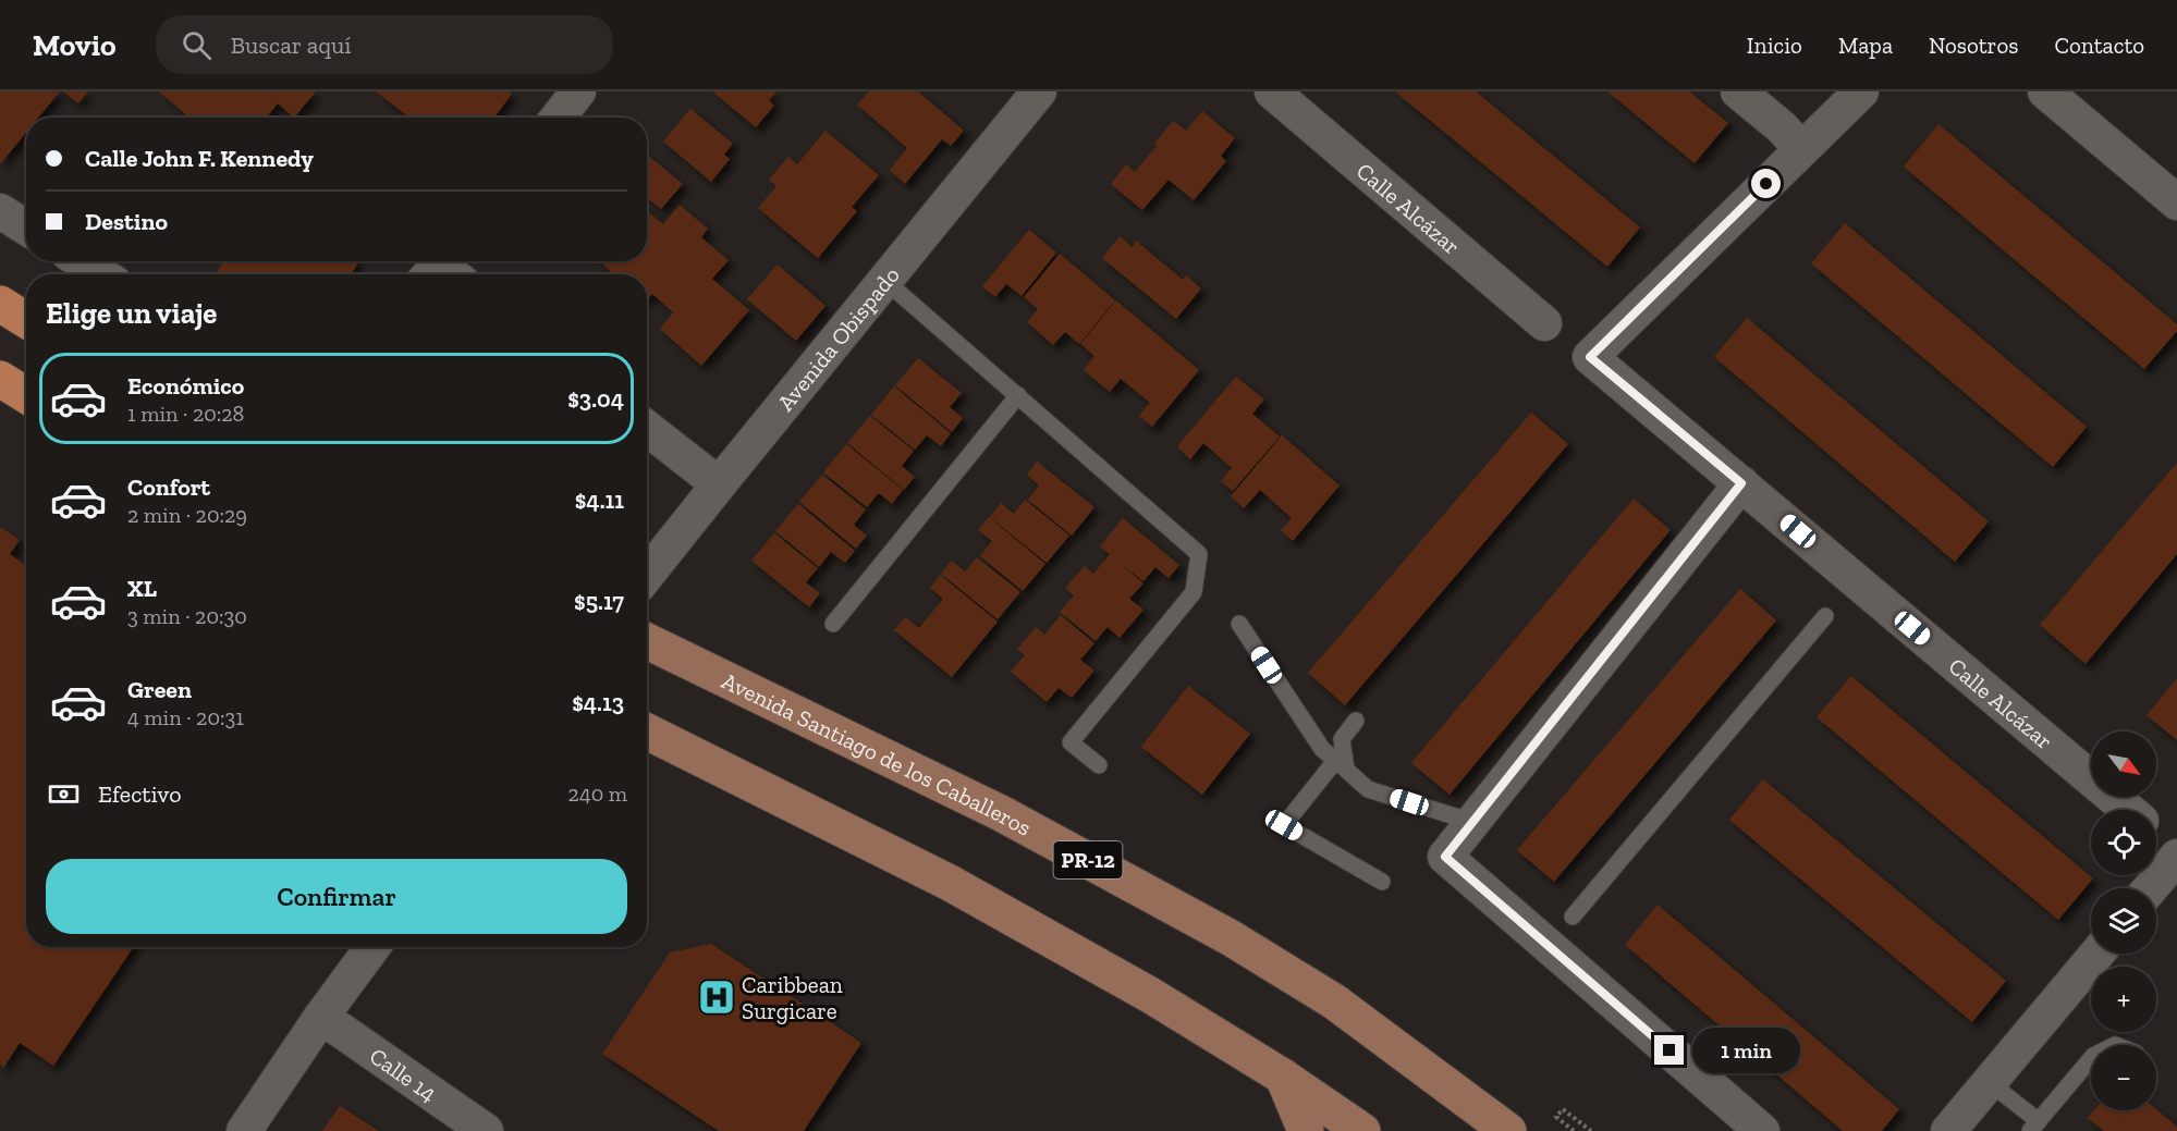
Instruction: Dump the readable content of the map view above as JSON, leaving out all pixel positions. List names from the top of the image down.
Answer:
{
  "streets": {
    "main road": ["Avenida Santiago de los Caballeros", "PR-12"],
    "street": ["Calle Alcázar", "Avenida Obispado", "Calle 14"]
  },
  "places": {
    "hospital": ["Caribbean Surgicare"]
  },
  "north": "bottom right",
  "page": {
    "header": "Movio",
    "search": "Buscar aquí",
    "nav": [
      "Inicio",
      "Mapa",
      "Nosotros",
      "Contacto"
    ],
    "banner": ["Calle John F. Kennedy", "Destino"],
    "heading": "Elige un viaje",
    "list": [
      {
        "name": "Económico",
        "note": "1 min · 20:28",
        "value": "$3.04"
      },
      {
        "name": "Confort",
        "note": "2 min · 20:29",
        "value": "$4.11"
      },
      {
        "name": "XL",
        "note": "3 min · 20:30",
        "value": "$5.17"
      },
      {
        "name": "Green",
        "note": "4 min · 20:31",
        "value": "$4.13"
      }
    ],
    "map_buttons": ["+", "−"],
    "pay": ["Efectivo", "240 m"],
    "buttons": "Confirmar",
    "bubble": "1 min"
  }
}
